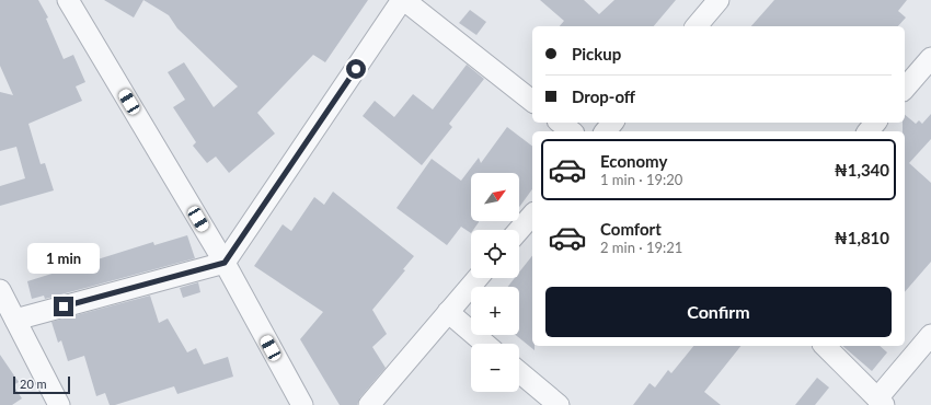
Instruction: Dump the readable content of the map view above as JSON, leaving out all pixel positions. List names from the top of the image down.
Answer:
{
  "scale_bar": "20 m",
  "north": "top right",
  "page": {
    "banner": ["Pickup", "Drop-off"],
    "list": [
      {
        "name": "Economy",
        "note": "1 min · 19:20",
        "value": "₦1,340"
      },
      {
        "name": "Comfort",
        "note": "2 min · 19:21",
        "value": "₦1,810"
      }
    ],
    "map_buttons": ["+", "−"],
    "bubble": "1 min",
    "buttons": "Confirm",
    "scale": "20 m"
  }
}
